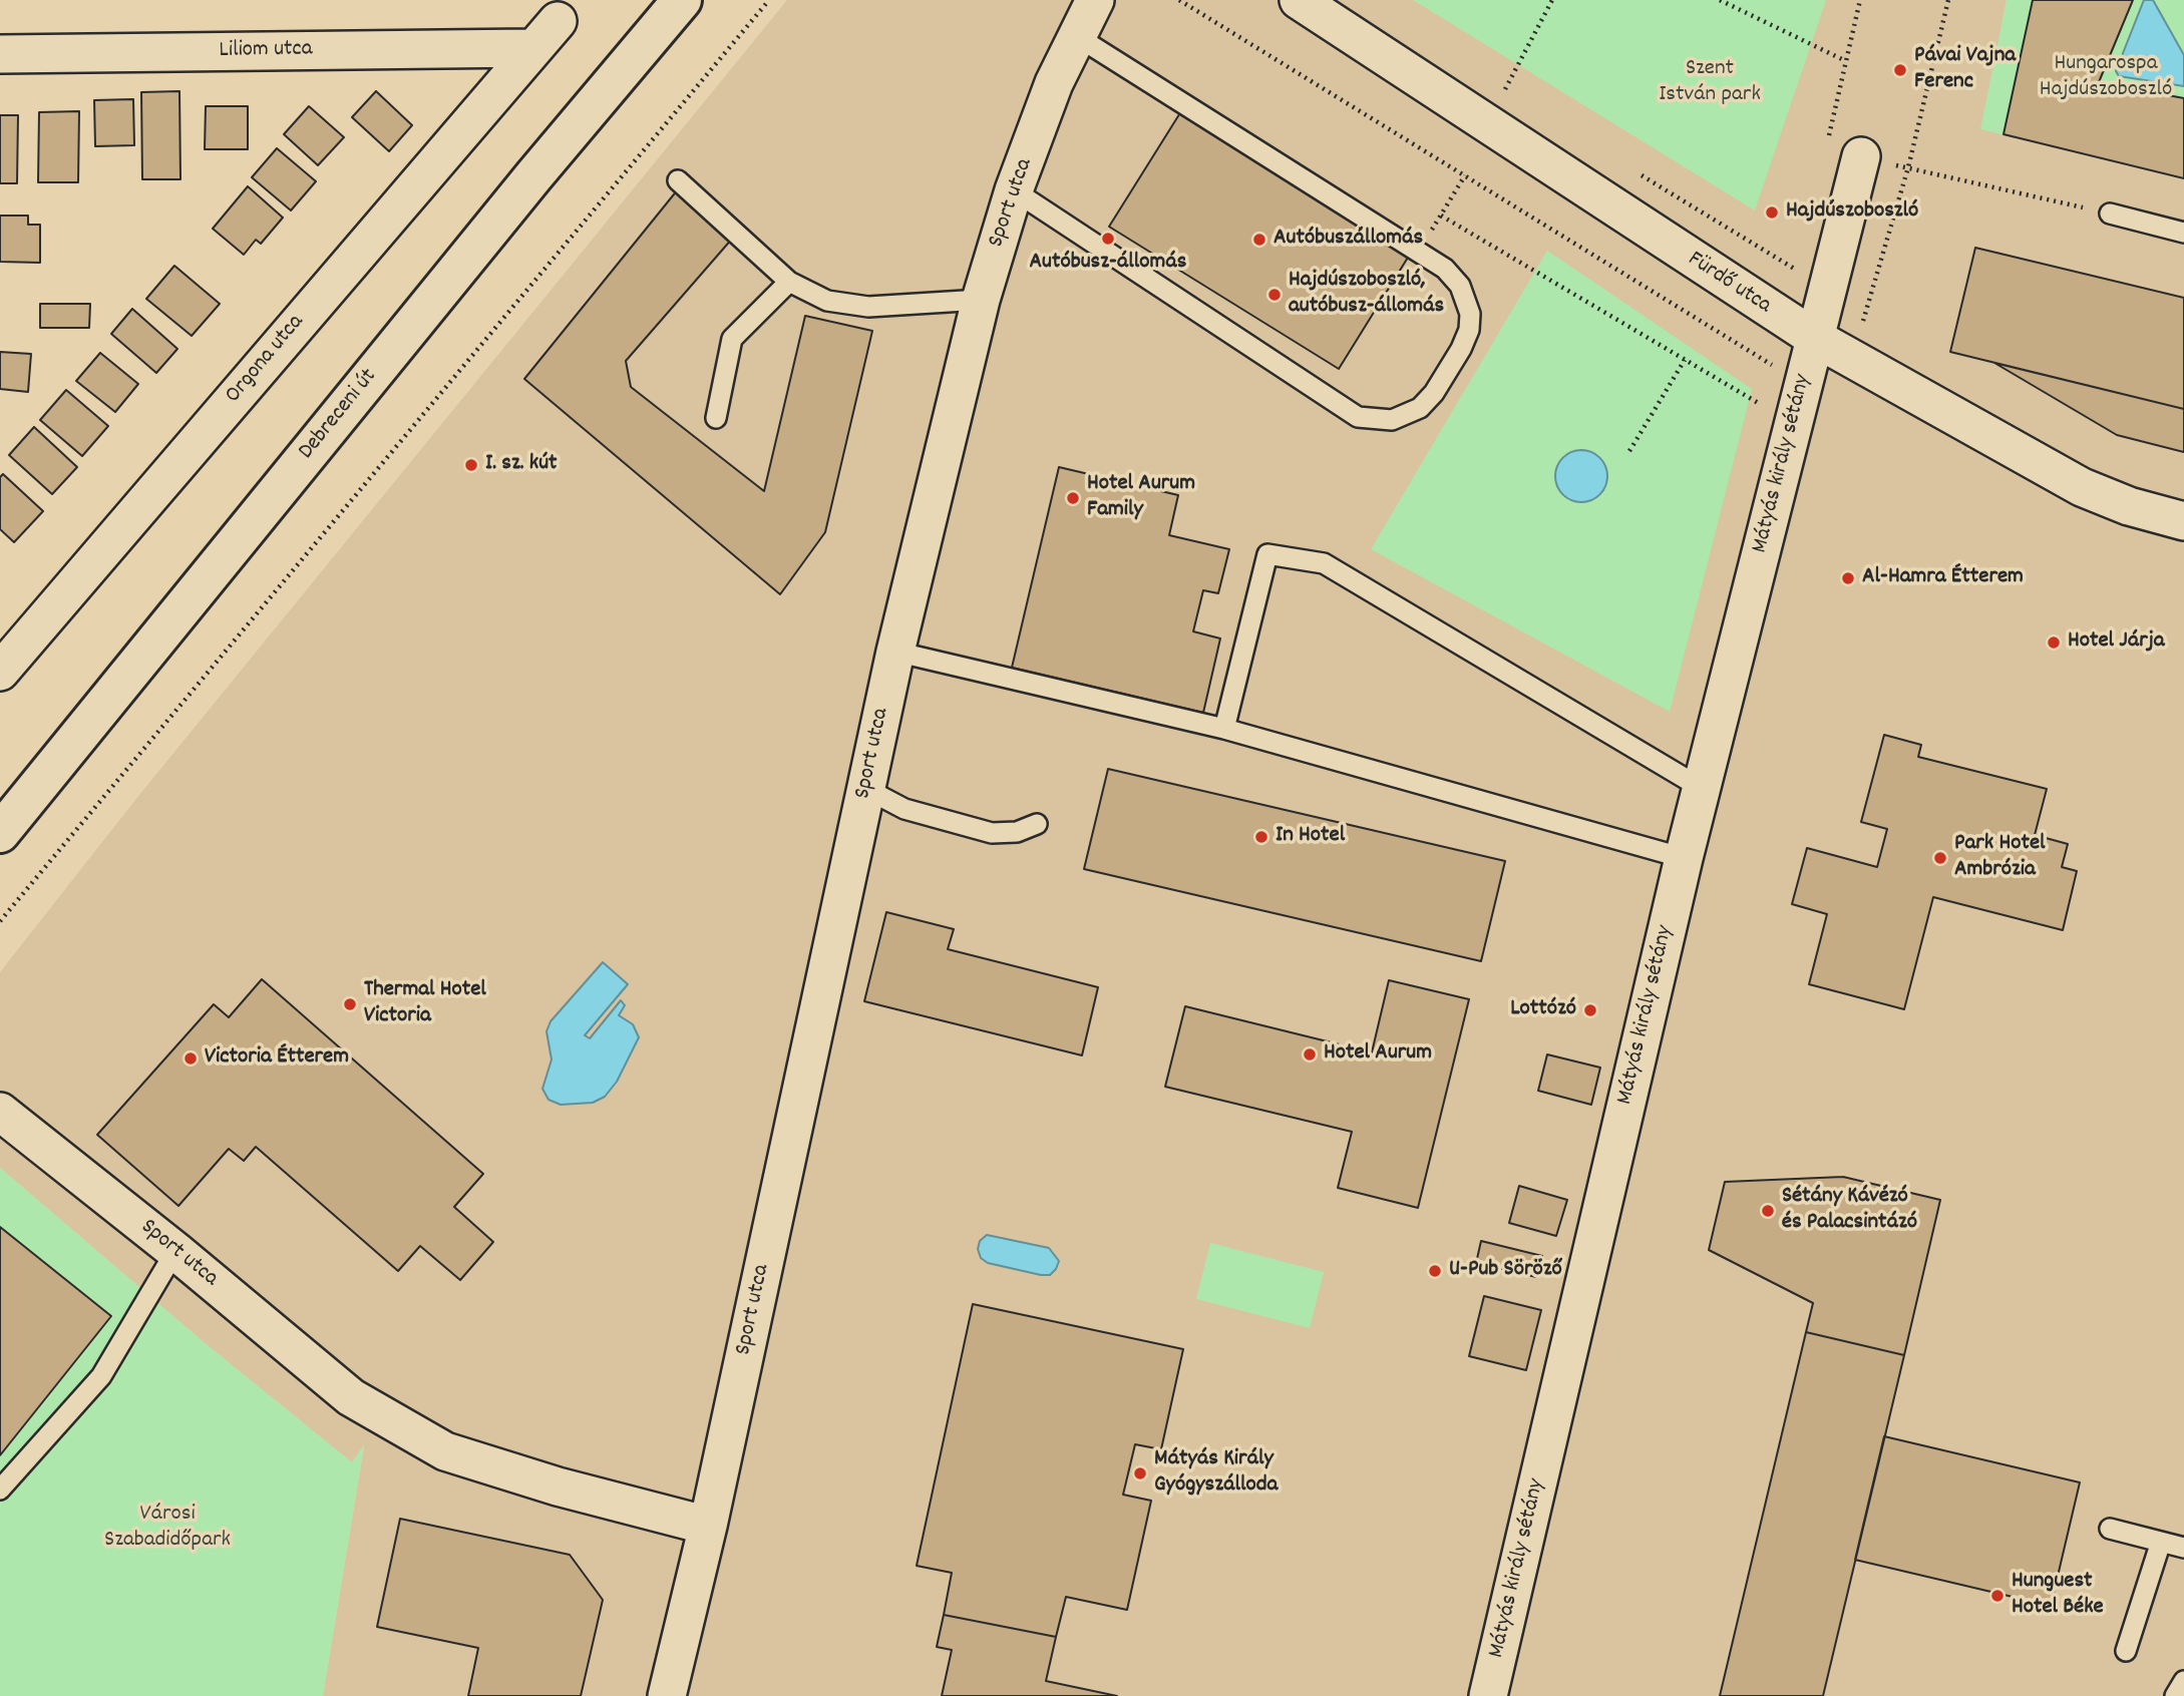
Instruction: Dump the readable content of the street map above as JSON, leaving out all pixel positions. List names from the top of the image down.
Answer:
{
  "streets": {
    "street": [
      "Liliom utca",
      "Sport utca",
      "Fürdő utca",
      "Orgona utca",
      "Debreceni út",
      "Mátyás király sétány"
    ]
  },
  "crossings": [
    ["Liliom utca", "Orgona utca"],
    ["Fürdő utca", "Mátyás király sétány"]
  ],
  "parks": ["Hungarospa Hajdúszoboszló", "Szent István park", "Városi Szabadidőpark"],
  "places": [
    "Pávai Vajna Ferenc",
    "Hajdúszoboszló",
    "Autóbusz-állomás",
    "Autóbuszállomás",
    "Hajdúszoboszló, autóbusz-állomás",
    "I. sz. kút",
    "Hotel Aurum Family",
    "Al-Hamra Étterem",
    "Hotel Járja",
    "In Hotel",
    "Park Hotel Ambrózia",
    "Thermal Hotel Victoria",
    "Lottózó",
    "Hotel Aurum",
    "Victoria Étterem",
    "Sétány Kávézó és Palacsintázó",
    "U-Pub Söröző",
    "Mátyás Király Gyógyszálloda",
    "Hunguest Hotel Béke"
  ]
}
